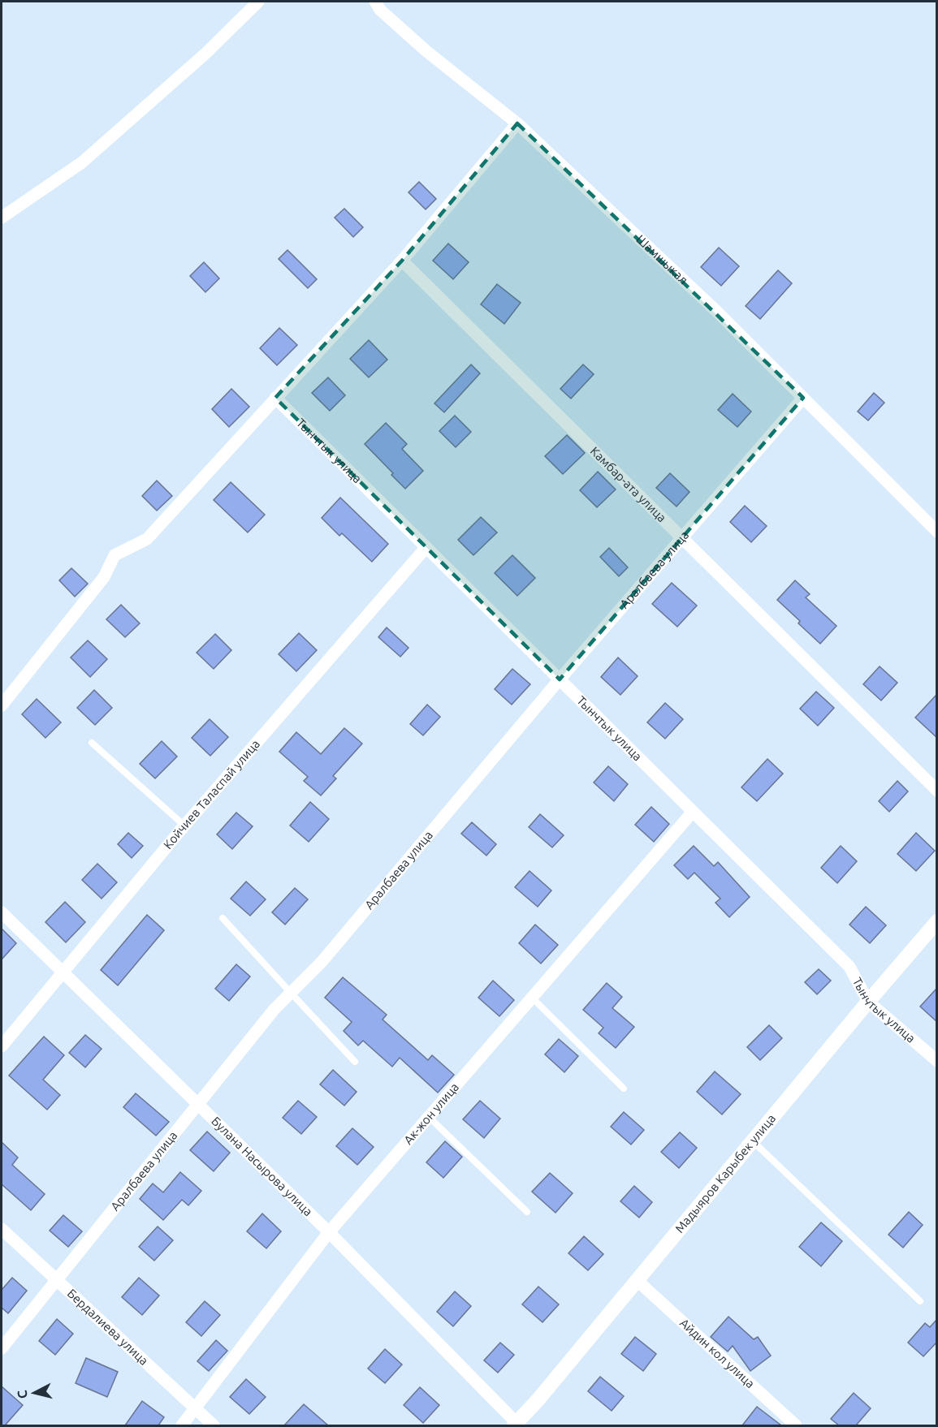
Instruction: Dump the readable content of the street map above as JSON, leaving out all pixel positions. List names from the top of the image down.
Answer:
{
  "streets": {
    "street": [
      "Шамшыкал",
      "Тынчтык улица",
      "Камбар-ата улица",
      "Аралбаева улица",
      "Койчиев Таласпай улица",
      "Ак-жон улица",
      "Булана Насырова улица",
      "Мадыяров Карыбек улица",
      "Бердалиева улица",
      "Айдин кол улица"
    ]
  },
  "crossings": [
    ["Шамшыкал", "Аралбаева улица"],
    ["Тынчтык улица", "Аралбаева улица"],
    ["Тынчтык улица", "Койчиев Таласпай улица"],
    ["Тынчтык улица", "Ак-жон улица"],
    ["Тынчтык улица", "Мадыяров Карыбек улица"],
    ["Камбар-ата улица", "Аралбаева улица"],
    ["Аралбаева улица", "Булана Насырова улица"],
    ["Аралбаева улица", "Бердалиева улица"],
    ["Койчиев Таласпай улица", "Булана Насырова улица"],
    ["Ак-жон улица", "Булана Насырова улица"],
    ["Ак-жон улица", "Бердалиева улица"],
    ["Булана Насырова улица", "Мадыяров Карыбек улица"],
    ["Мадыяров Карыбек улица", "Айдин кол улица"]
  ],
  "north": "left"
}
